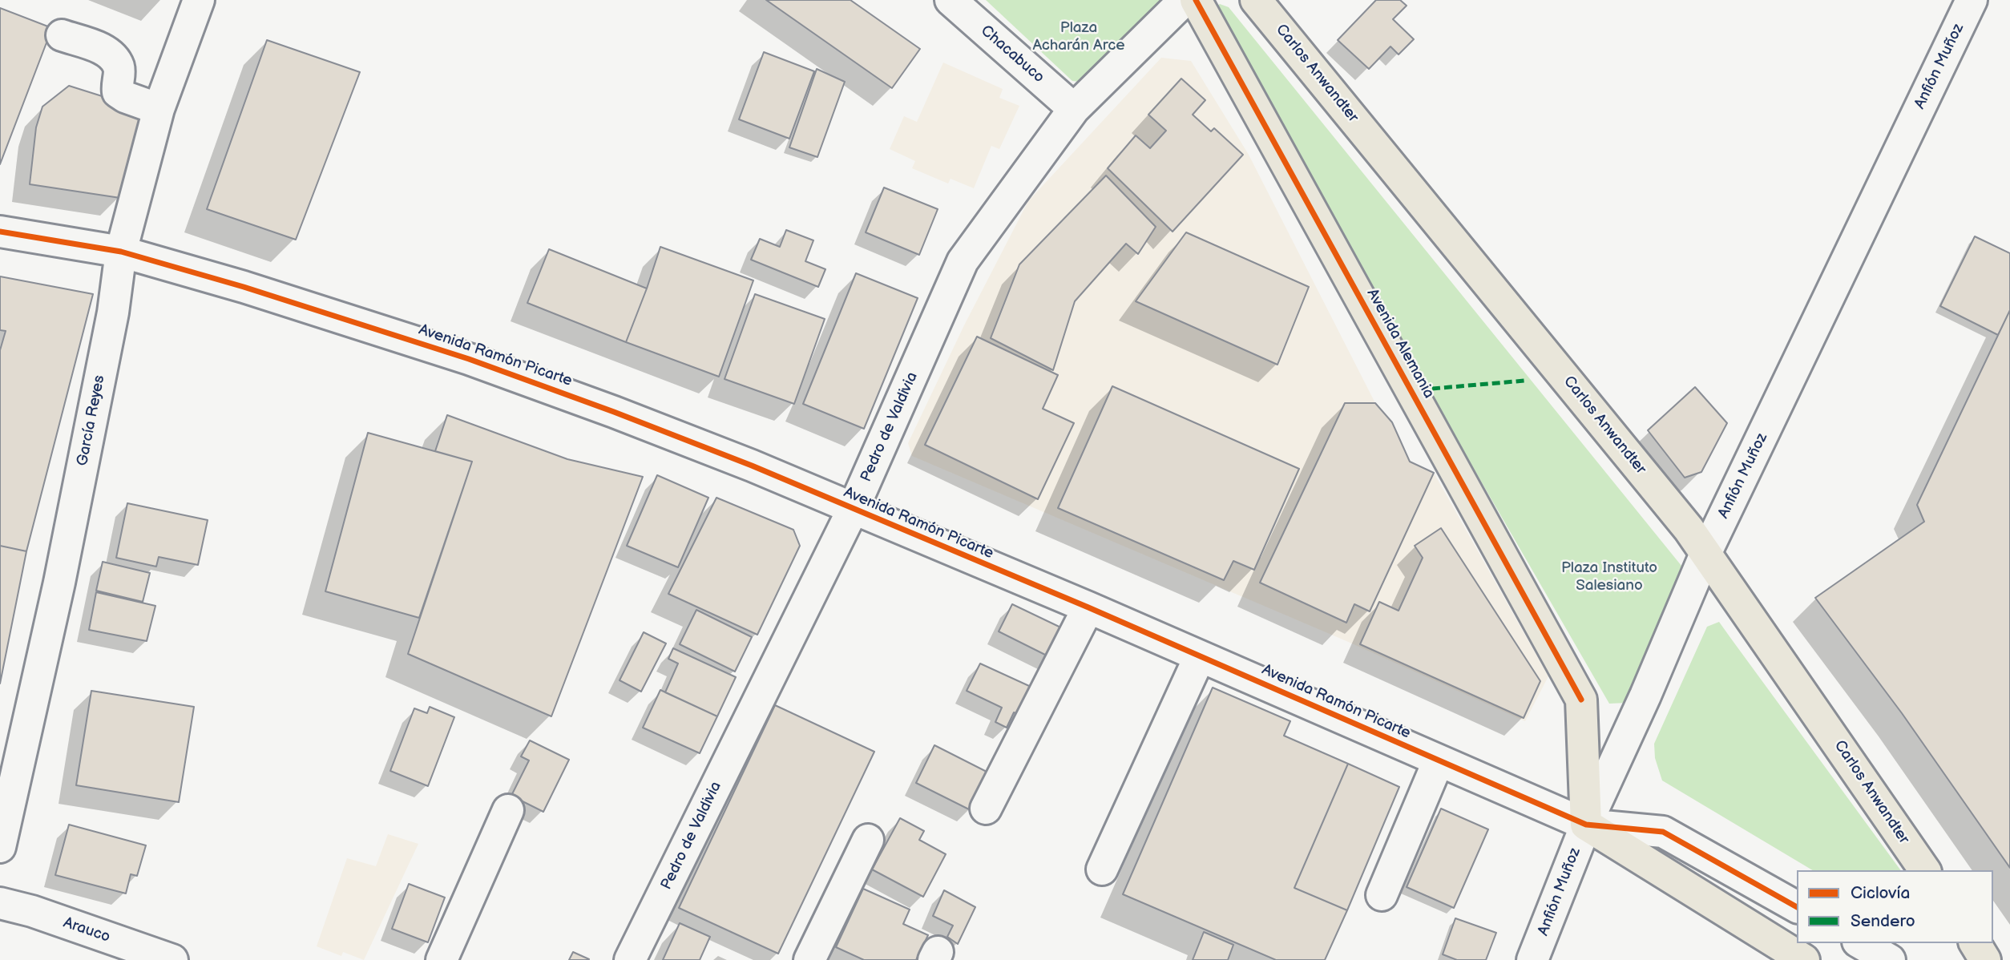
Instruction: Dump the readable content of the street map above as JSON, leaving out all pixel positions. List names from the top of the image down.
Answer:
{
  "streets": {
    "main road": ["Carlos Anwandter", "Avenida Alemania", "Avenida Ramón Picarte"],
    "street": [
      "Chacabuco",
      "Anfión Muñoz",
      "García Reyes",
      "Pedro de Valdivia",
      "Arauco"
    ]
  },
  "crossings": [
    ["Chacabuco", "Pedro de Valdivia"],
    ["Anfión Muñoz", "Carlos Anwandter"],
    ["Anfión Muñoz", "Avenida Alemania"],
    ["Anfión Muñoz", "Avenida Ramón Picarte"],
    ["Avenida Alemania", "Avenida Ramón Picarte"],
    ["Avenida Ramón Picarte", "García Reyes"],
    ["Avenida Ramón Picarte", "Pedro de Valdivia"]
  ],
  "parks": ["Plaza Acharán Arce", "Plaza Instituto Salesiano"],
  "legend": ["Ciclovía", "Sendero"]
}
